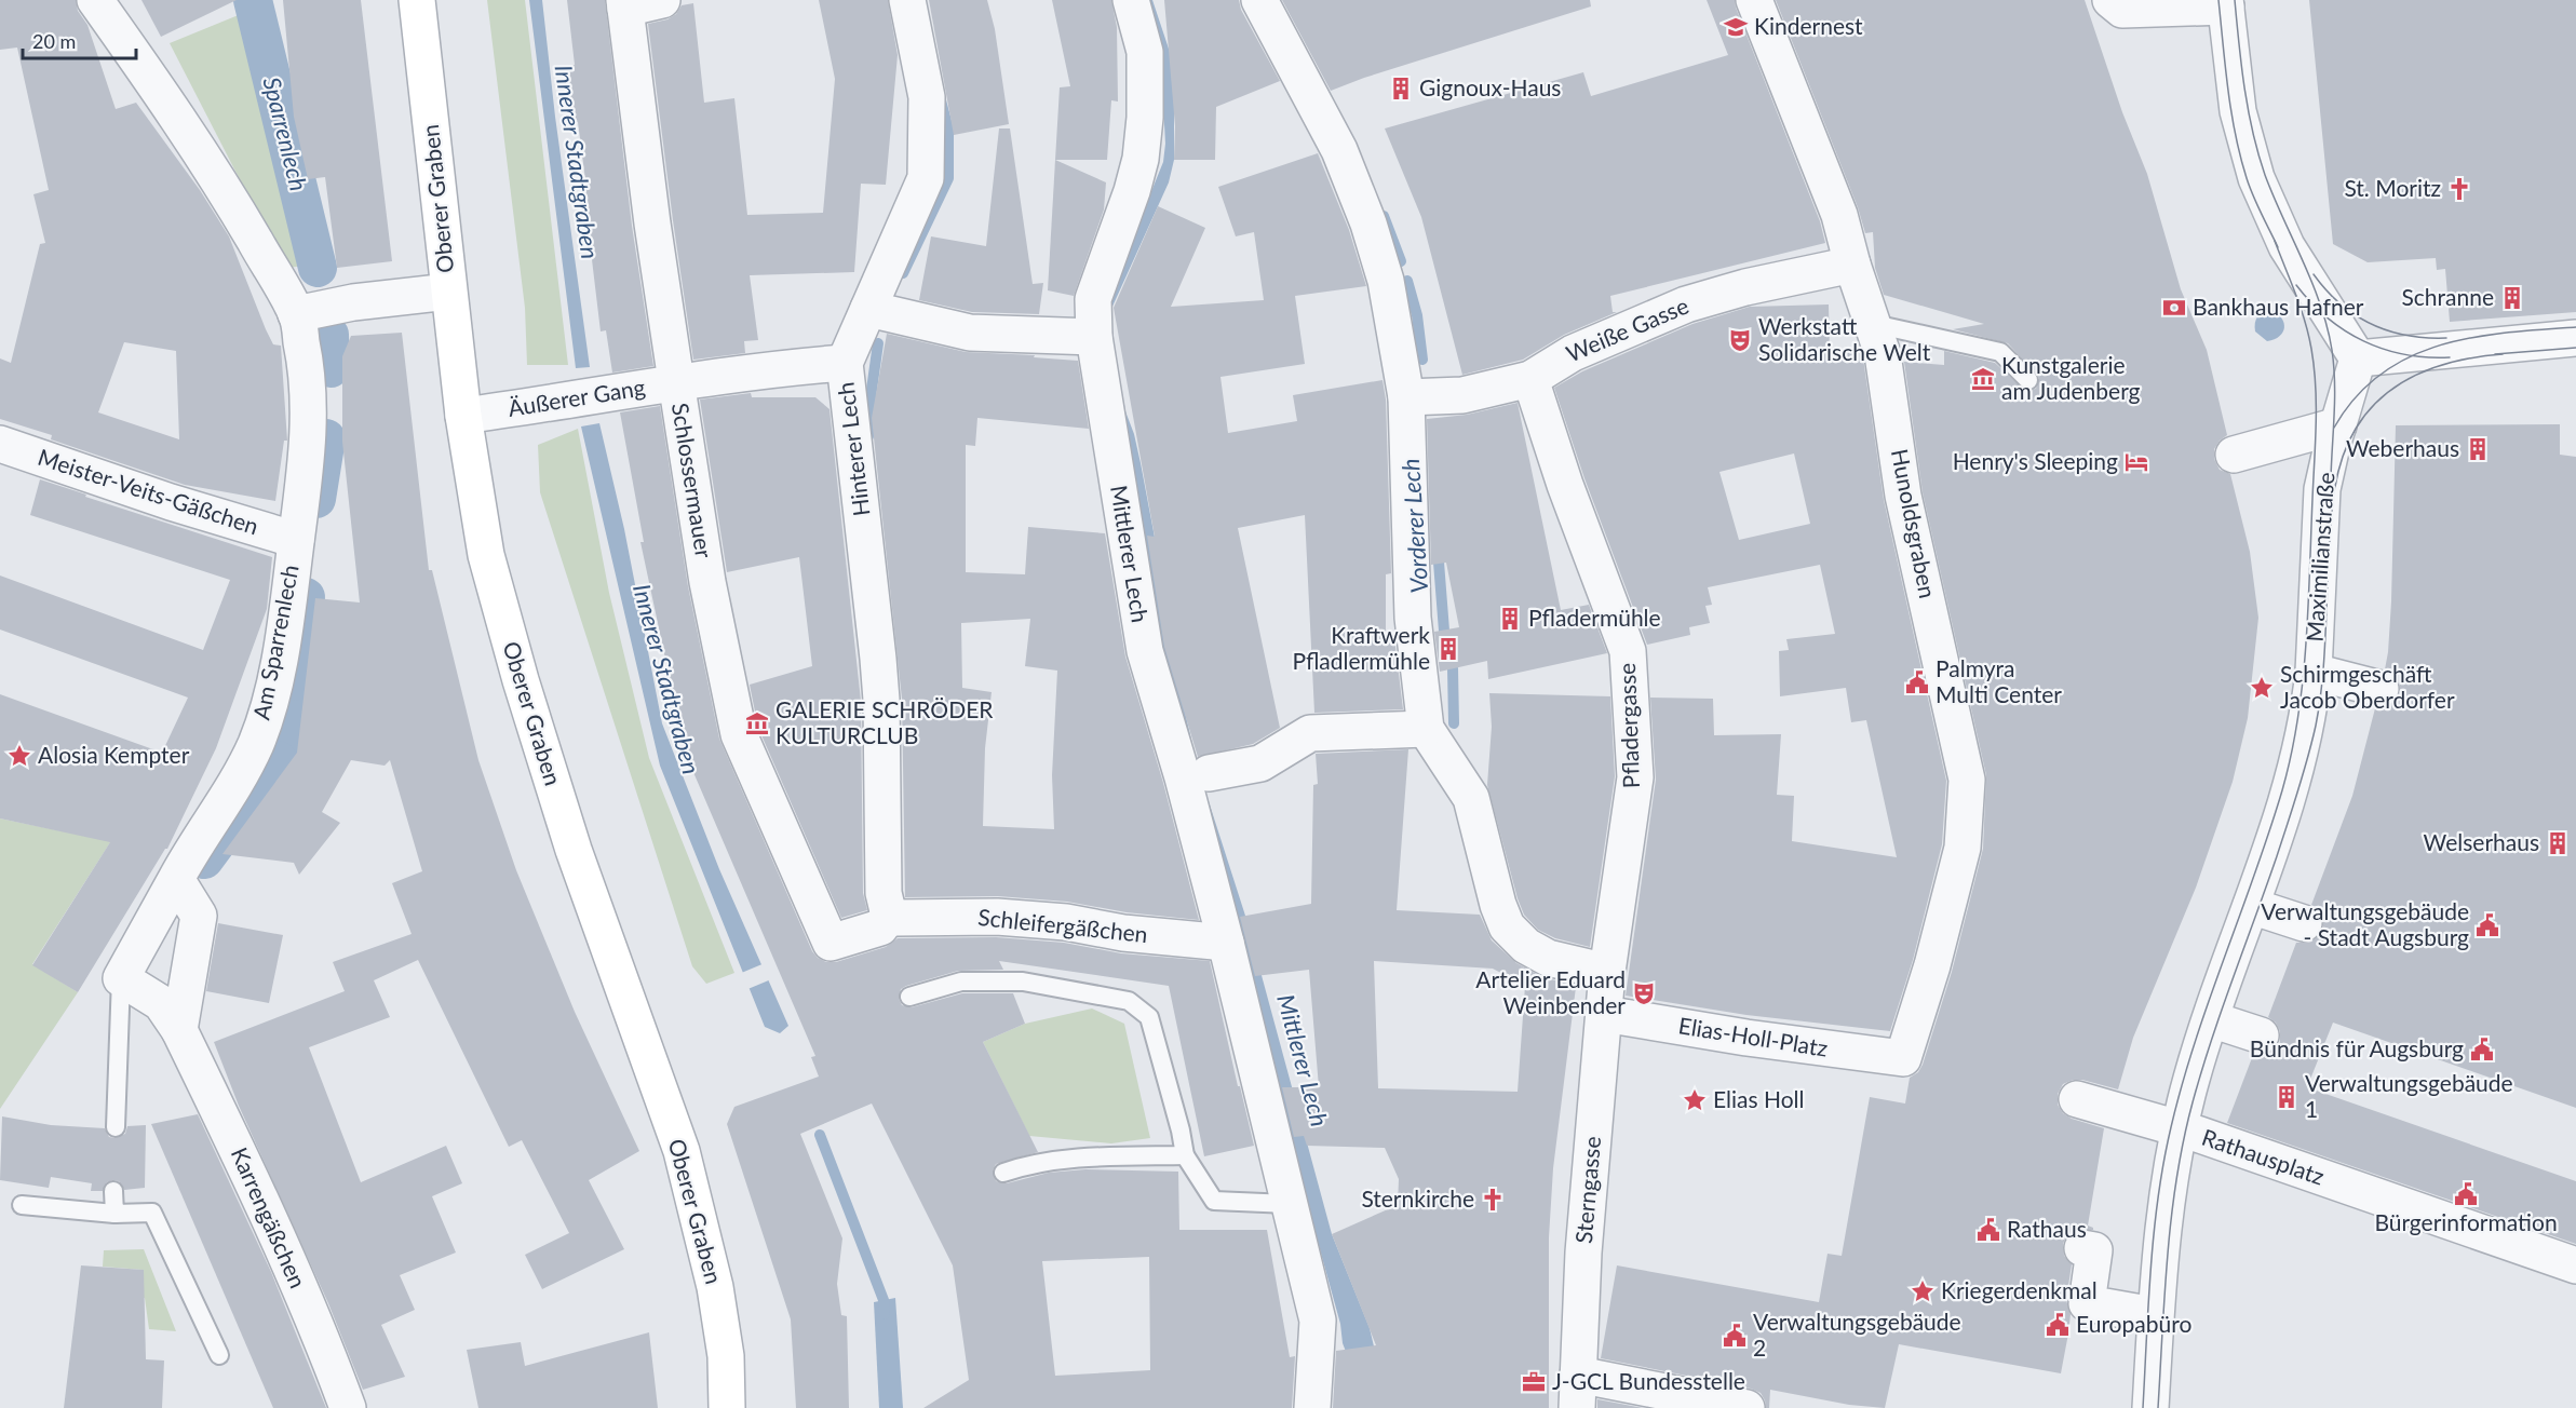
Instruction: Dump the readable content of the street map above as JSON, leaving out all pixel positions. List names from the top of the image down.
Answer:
{
  "streets": {
    "street": [
      "Oberer Graben",
      "Weiße Gasse",
      "Äußerer Gang",
      "Hinterer Lech",
      "Schlossermauer",
      "Meister-Veits-Gäßchen",
      "Hunoldsgraben",
      "Mittlerer Lech",
      "Maximilianstraße",
      "Am Sparrenlech",
      "Pfladergasse",
      "Schleifergäßchen",
      "Elias-Holl-Platz",
      "Rathausplatz",
      "Sterngasse",
      "Karrengäßchen"
    ]
  },
  "crossings": [
    ["Oberer Graben", "Äußerer Gang"],
    ["Weiße Gasse", "Hunoldsgraben"],
    ["Weiße Gasse", "Pfladergasse"],
    ["Äußerer Gang", "Hinterer Lech"],
    ["Äußerer Gang", "Schlossermauer"],
    ["Hinterer Lech", "Schlossermauer"],
    ["Hinterer Lech", "Schleifergäßchen"],
    ["Schlossermauer", "Schleifergäßchen"],
    ["Meister-Veits-Gäßchen", "Am Sparrenlech"],
    ["Hunoldsgraben", "Elias-Holl-Platz"],
    ["Mittlerer Lech", "Schleifergäßchen"],
    ["Maximilianstraße", "Rathausplatz"],
    ["Pfladergasse", "Sterngasse"],
    ["Elias-Holl-Platz", "Sterngasse"]
  ],
  "water": [
    "Sparrenlech",
    "Innerer Stadtgraben",
    "Vorderer Lech",
    "Mittlerer Lech"
  ],
  "places": {
    "school or university": ["Kindernest"],
    "building": [
      "Gignoux-Haus",
      "Schranne",
      "Weberhaus",
      "Pfladermühle",
      "Kraftwerk Pfladlermühle",
      "Welserhaus",
      "Verwaltungsgebäude 1"
    ],
    "church": ["St. Moritz", "Sternkirche"],
    "bank": ["Bankhaus Hafner"],
    "theatre": ["Werkstatt Solidarische Welt", "Artelier Eduard Weinbender"],
    "museum": ["Kunstgalerie am Judenberg", "GALERIE SCHRÖDER KULTURCLUB"],
    "hotel": ["Henry's Sleeping"],
    "public building": [
      "Palmyra Multi Center",
      "Verwaltungsgebäude - Stadt Augsburg",
      "Bündnis für Augsburg",
      "Bürgerinformation",
      "Rathaus",
      "Europabüro",
      "Verwaltungsgebäude 2"
    ],
    "place": [
      "Schirmgeschäft Jacob Oberdorfer",
      "Alosia Kempter",
      "Elias Holl",
      "Kriegerdenkmal"
    ],
    "office": ["J-GCL Bundesstelle"]
  },
  "scale_bar": "20 m"
}
